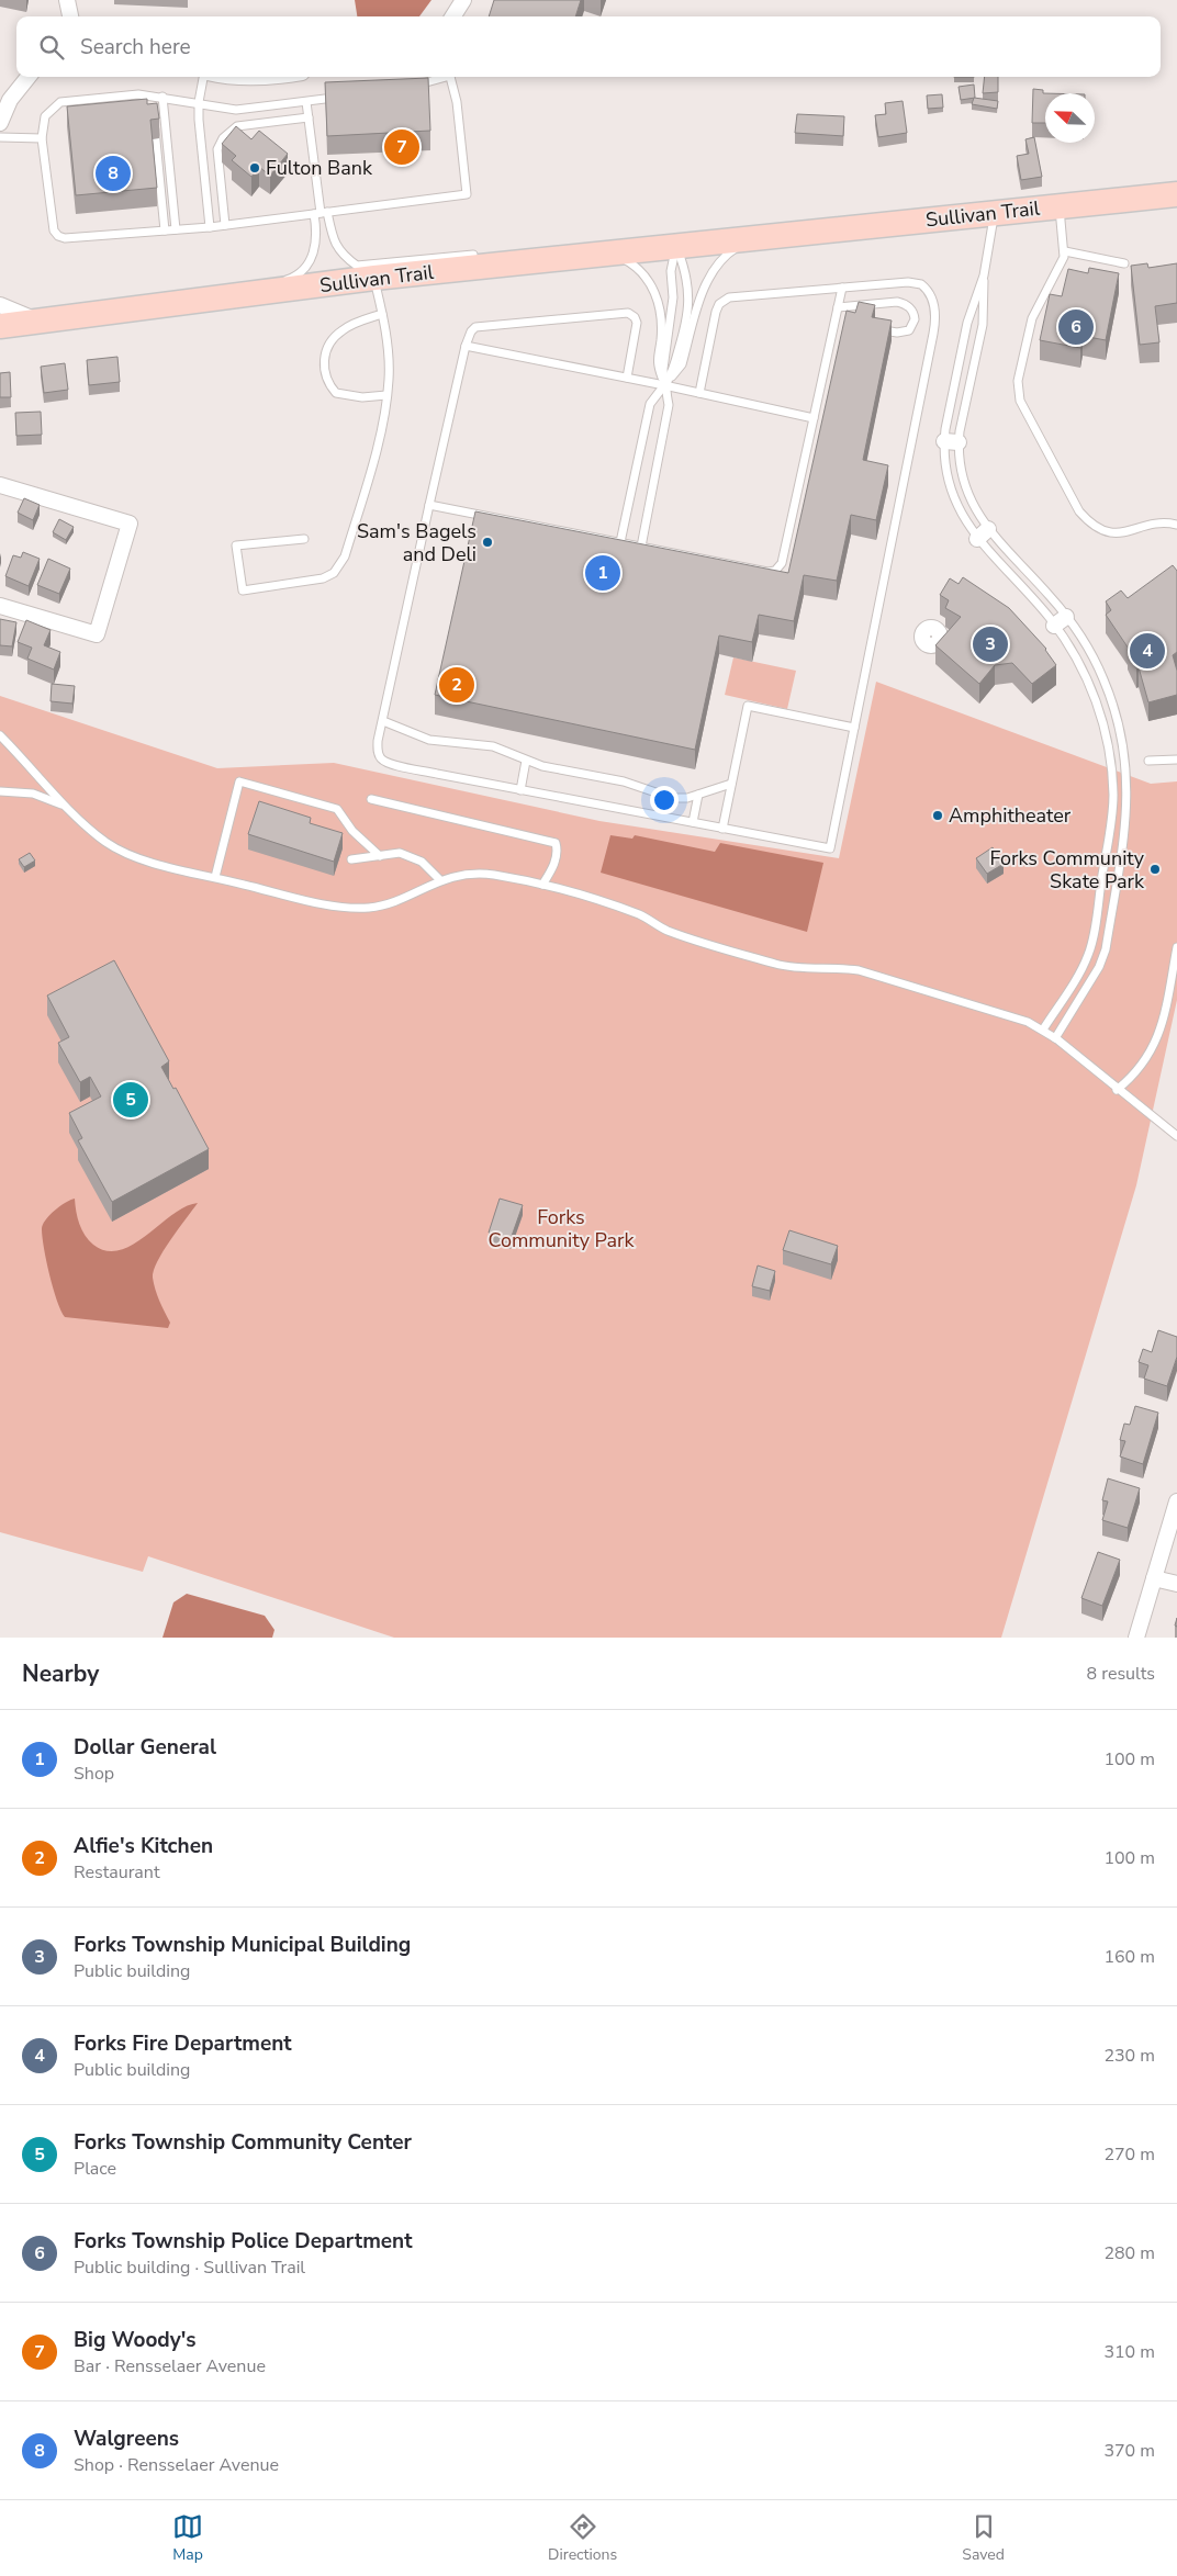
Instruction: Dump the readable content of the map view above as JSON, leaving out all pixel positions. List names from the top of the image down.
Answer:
{
  "streets": {
    "main road": ["Sullivan Trail"]
  },
  "parks": ["Forks Community Park"],
  "places": [
    "Fulton Bank",
    "Sam's Bagels and Deli",
    "Amphitheater",
    "Forks Community Skate Park"
  ],
  "north": "top left",
  "page": {
    "search": "Search here",
    "pins": [
      "7",
      "8",
      "6",
      "1",
      "3",
      "4",
      "2",
      "5"
    ],
    "heading": ["Nearby", "8 results"],
    "list": [
      {
        "mark": "1",
        "name": "Dollar General",
        "note": "Shop",
        "value": "100 m"
      },
      {
        "mark": "2",
        "name": "Alfie's Kitchen",
        "note": "Restaurant",
        "value": "100 m"
      },
      {
        "mark": "3",
        "name": "Forks Township Municipal Building",
        "note": "Public building",
        "value": "160 m"
      },
      {
        "mark": "4",
        "name": "Forks Fire Department",
        "note": "Public building",
        "value": "230 m"
      },
      {
        "mark": "5",
        "name": "Forks Township Community Center",
        "note": "Place",
        "value": "270 m"
      },
      {
        "mark": "6",
        "name": "Forks Township Police Department",
        "note": "Public building · Sullivan Trail",
        "value": "280 m"
      },
      {
        "mark": "7",
        "name": "Big Woody's",
        "note": "Bar · Rensselaer Avenue",
        "value": "310 m"
      },
      {
        "mark": "8",
        "name": "Walgreens",
        "note": "Shop · Rensselaer Avenue",
        "value": "370 m"
      }
    ],
    "nav": ["Map", "Directions", "Saved"]
  }
}
